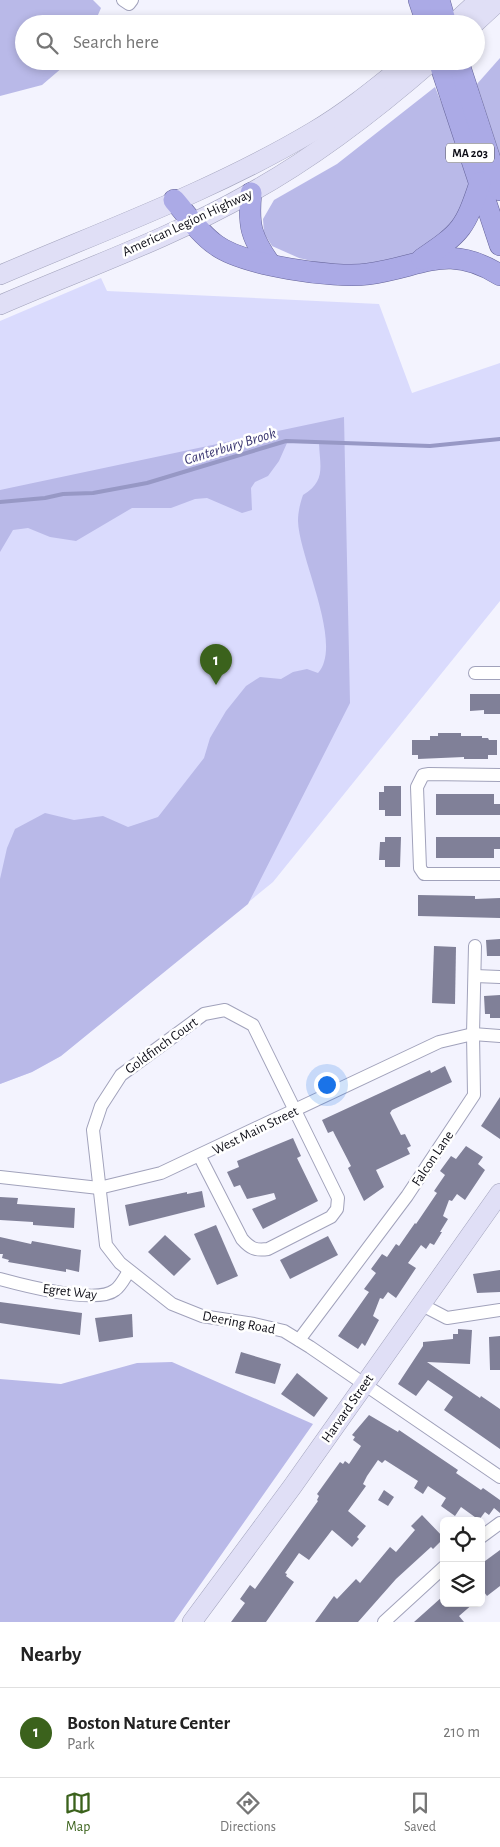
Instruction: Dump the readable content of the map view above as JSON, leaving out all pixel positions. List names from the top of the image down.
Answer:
{
  "streets": {
    "highway": ["MA 203"],
    "main road": ["American Legion Highway", "Harvard Street"],
    "street": [
      "Goldfinch Court",
      "West Main Street",
      "Falcon Lane",
      "Egret Way",
      "Deering Road"
    ]
  },
  "crossings": [
    ["Goldfinch Court", "West Main Street"],
    ["Goldfinch Court", "Deering Road"],
    ["West Main Street", "Falcon Lane"],
    ["West Main Street", "Deering Road"],
    ["Falcon Lane", "Deering Road"],
    ["Egret Way", "Deering Road"],
    ["Deering Road", "Harvard Street"]
  ],
  "water": ["Canterbury Brook"],
  "page": {
    "search": "Search here",
    "pins": "1",
    "heading": "Nearby",
    "list": [
      {
        "mark": "1",
        "name": "Boston Nature Center",
        "note": "Park",
        "value": "210 m"
      }
    ],
    "nav": ["Map", "Directions", "Saved"]
  }
}
